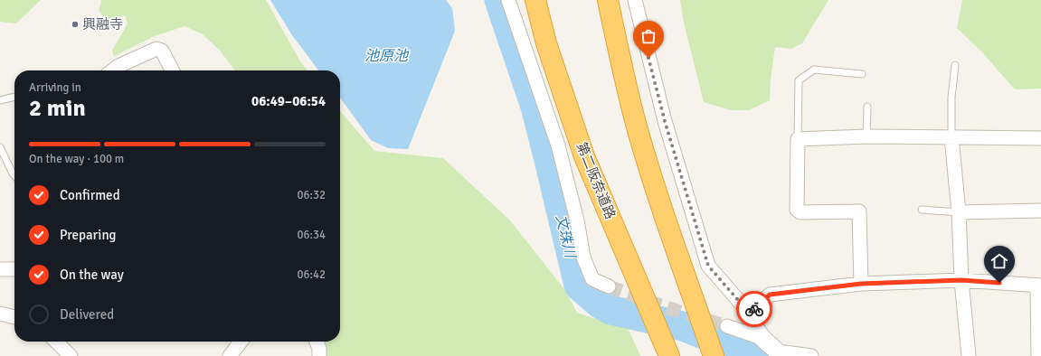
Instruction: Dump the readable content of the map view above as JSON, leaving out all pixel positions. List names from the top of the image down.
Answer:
{
  "streets": {
    "highway": ["第二阪奈道路"]
  },
  "water": ["池原池", "文珠川"],
  "places": ["興融寺"],
  "page": {
    "heading": ["2 min", "Arriving in", "06:49–06:54"],
    "bar": "On the way · 100 m",
    "list": [
      ["Confirmed", "06:32"],
      ["Preparing", "06:34"],
      ["On the way", "06:42"],
      "Delivered"
    ]
  }
}
